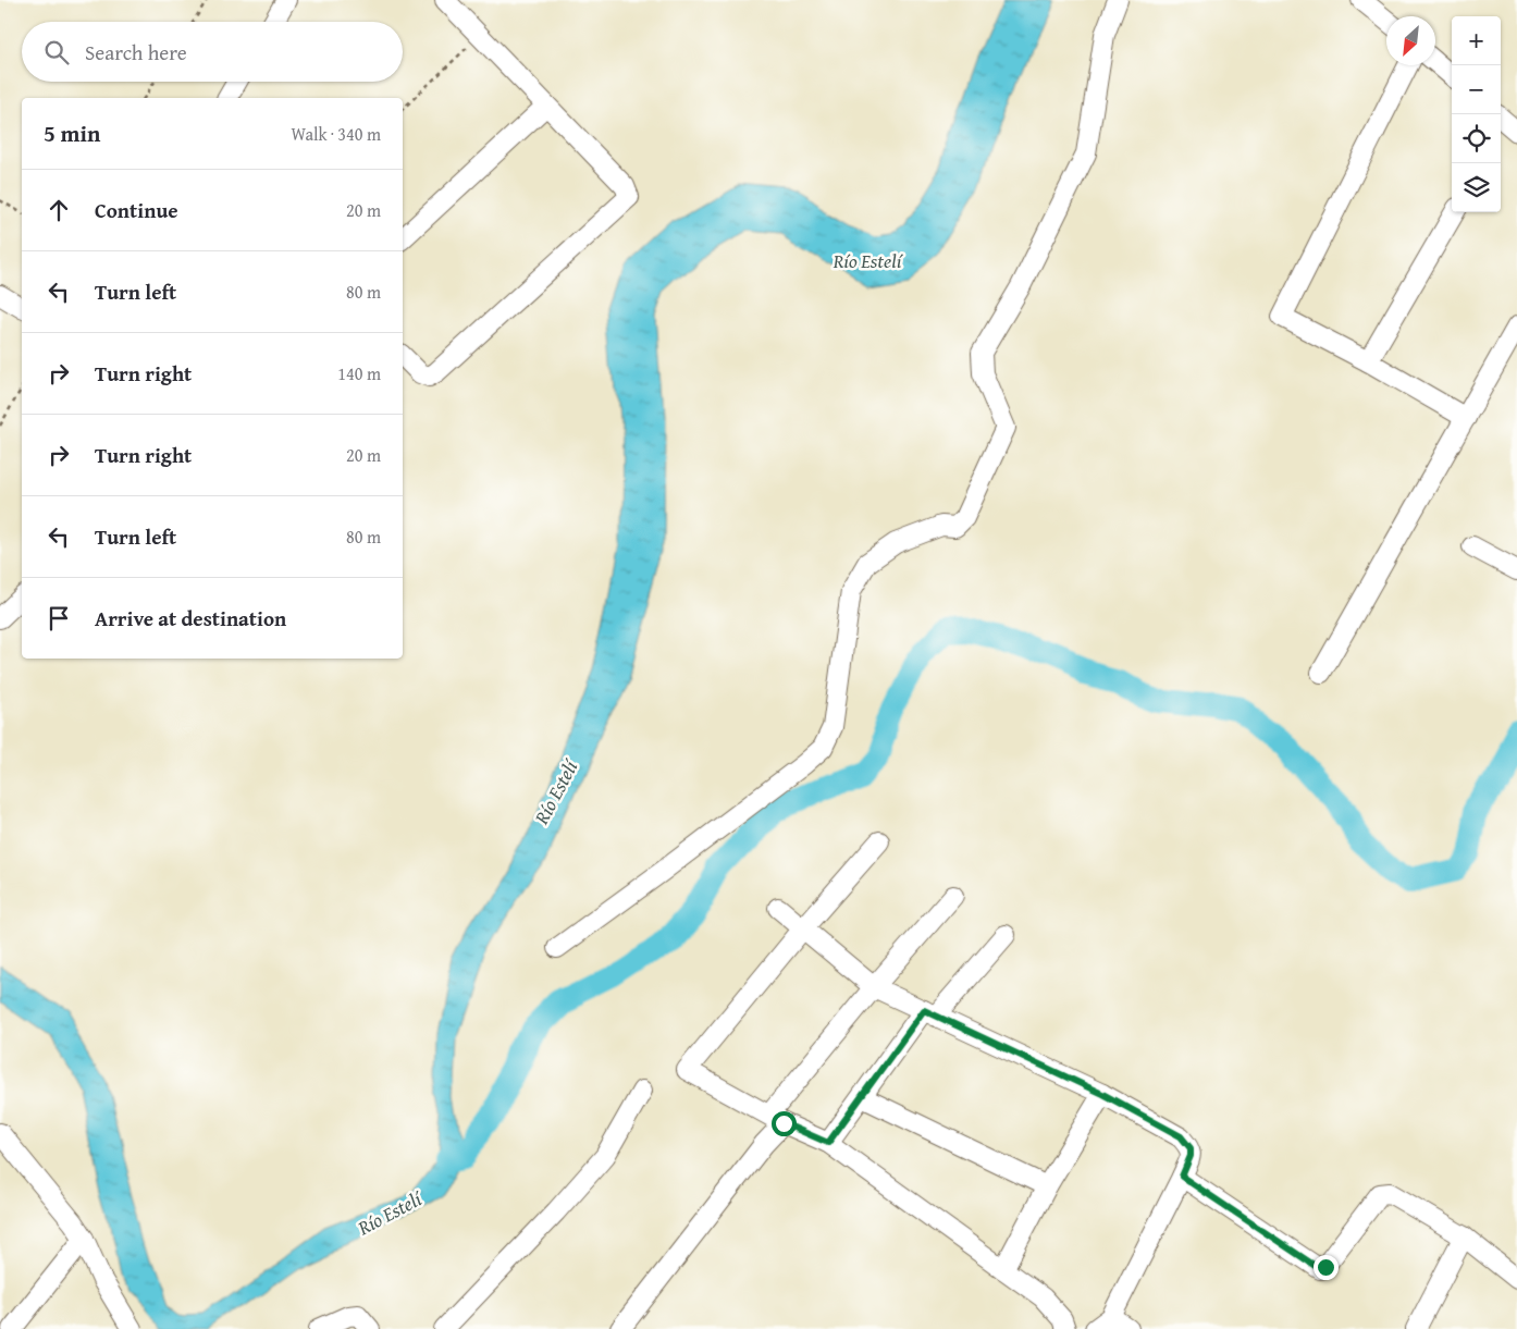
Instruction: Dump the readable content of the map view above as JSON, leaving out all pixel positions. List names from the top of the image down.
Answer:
{
  "water": ["Río Estelí"],
  "north": "bottom left",
  "page": {
    "map_buttons": ["+", "−"],
    "search": "Search here",
    "heading": ["5 min", "Walk · 340 m"],
    "list": [
      ["Continue", "20 m"],
      ["Turn left", "80 m"],
      ["Turn right", "140 m"],
      ["Turn right", "20 m"],
      ["Turn left", "80 m"],
      "Arrive at destination"
    ]
  }
}
